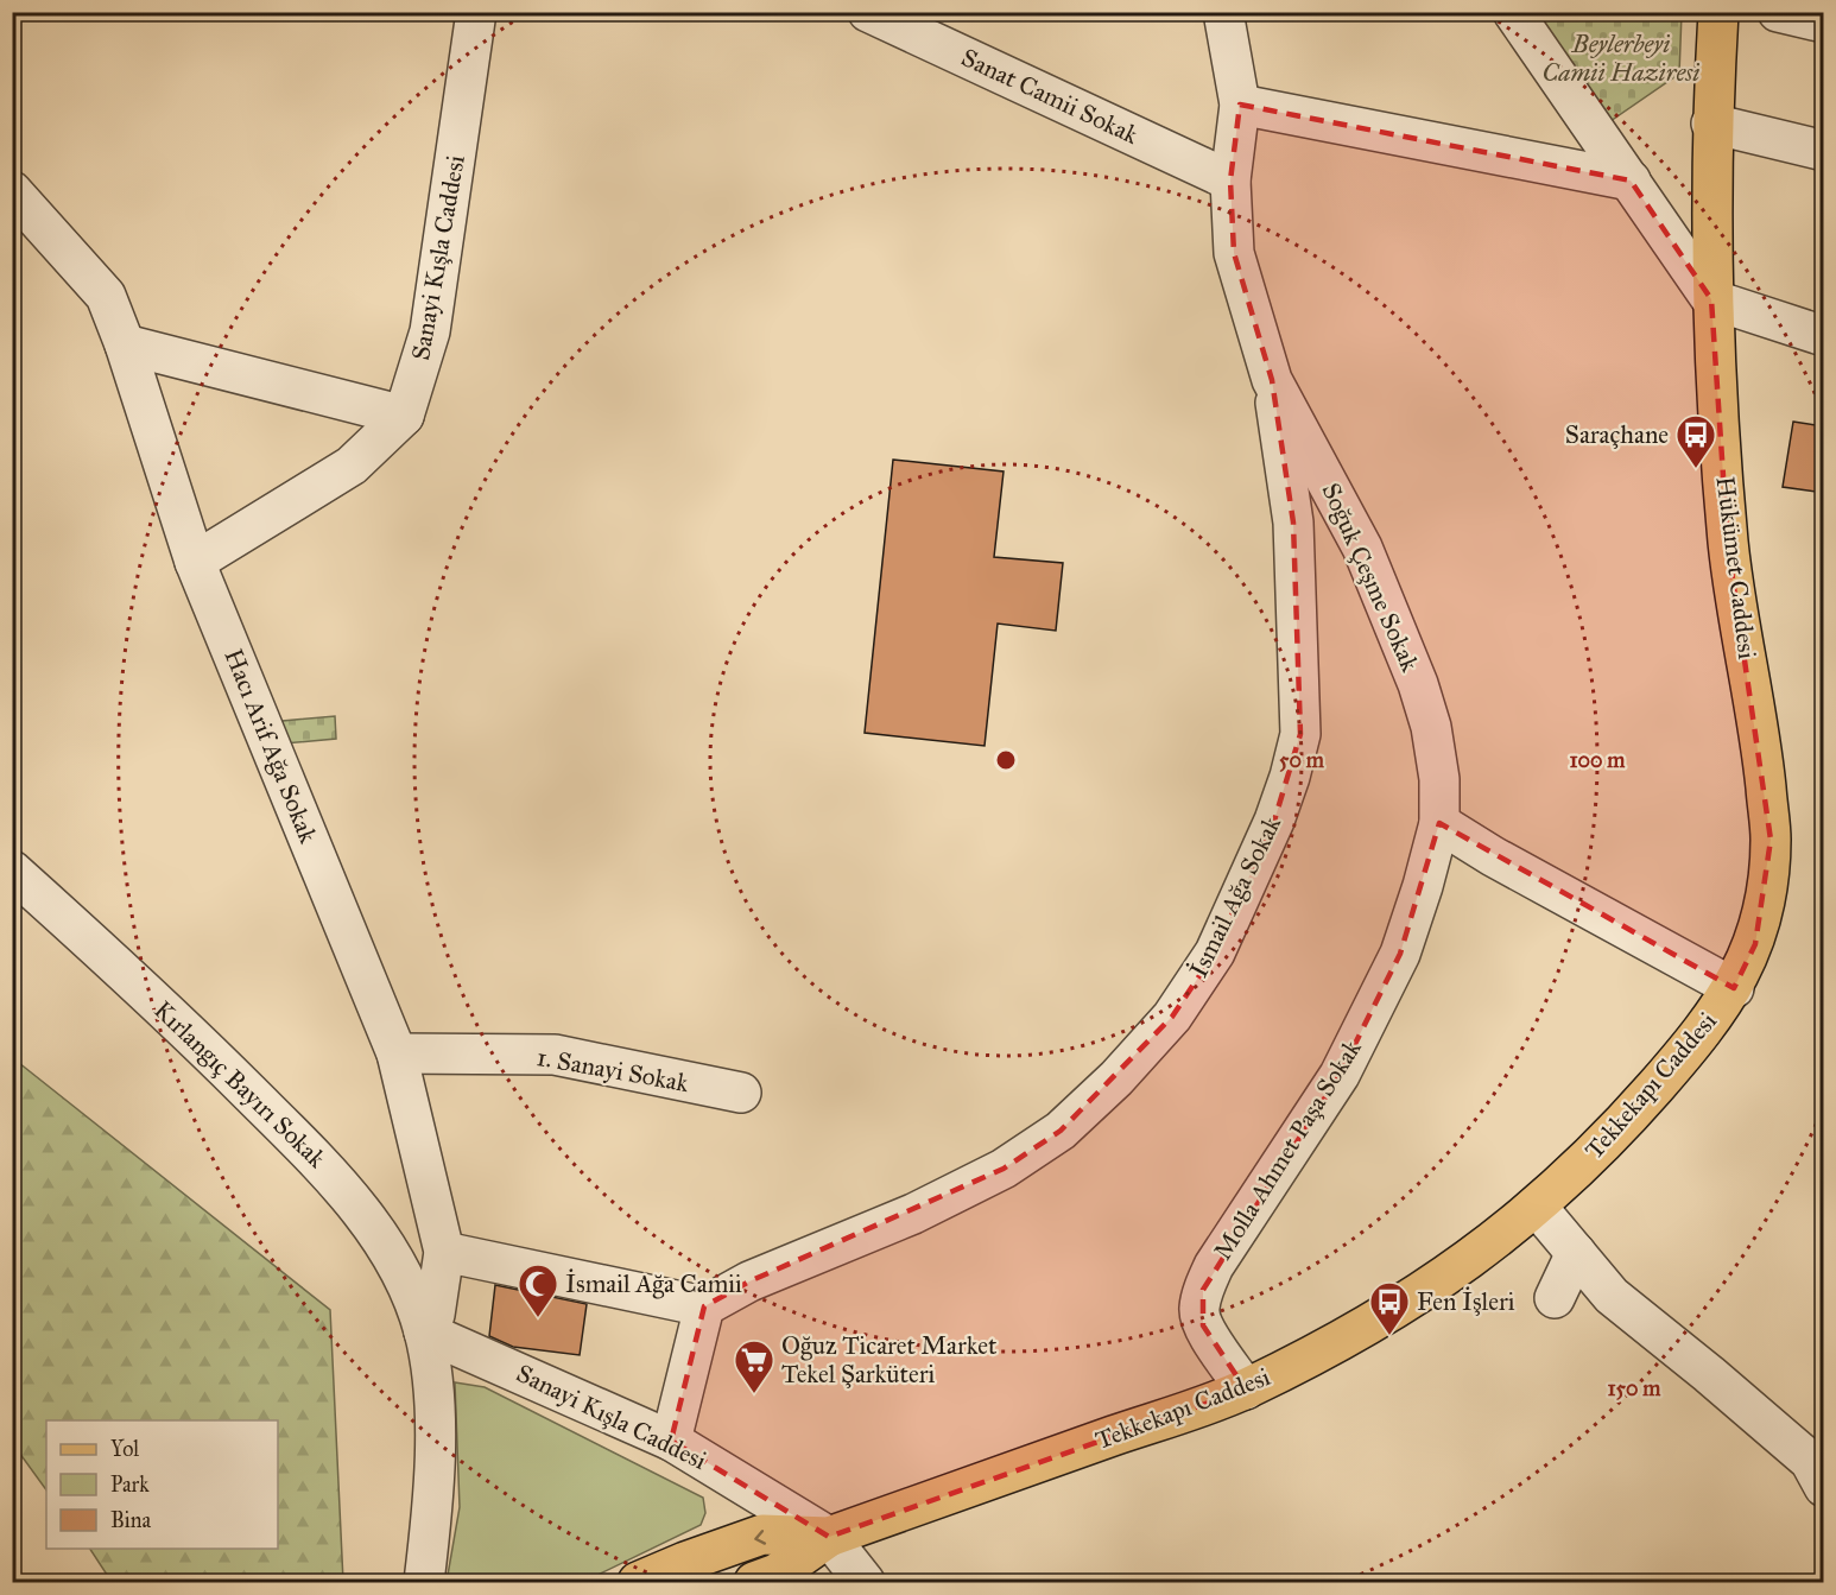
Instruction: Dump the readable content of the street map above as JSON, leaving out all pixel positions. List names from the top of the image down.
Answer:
{
  "streets": {
    "main road": ["Hükümet Caddesi", "Tekkekapı Caddesi"],
    "street": [
      "Sanat Camii Sokak",
      "Sanayi Kışla Caddesi",
      "Soğuk Çeşme Sokak",
      "Hacı Arif Ağa Sokak",
      "İsmail Ağa Sokak",
      "1. Sanayi Sokak",
      "Kırlangıç Bayırı Sokak",
      "Molla Ahmet Paşa Sokak"
    ]
  },
  "crossings": [
    ["Sanat Camii Sokak", "Soğuk Çeşme Sokak"],
    ["Sanayi Kışla Caddesi", "Hacı Arif Ağa Sokak"],
    ["Sanayi Kışla Caddesi", "Kırlangıç Bayırı Sokak"],
    ["Sanayi Kışla Caddesi", "Tekkekapı Caddesi"],
    ["Hükümet Caddesi", "Tekkekapı Caddesi"],
    ["Soğuk Çeşme Sokak", "İsmail Ağa Sokak"],
    ["Soğuk Çeşme Sokak", "Molla Ahmet Paşa Sokak"],
    ["Hacı Arif Ağa Sokak", "1. Sanayi Sokak"],
    ["Hacı Arif Ağa Sokak", "Kırlangıç Bayırı Sokak"],
    ["Tekkekapı Caddesi", "Molla Ahmet Paşa Sokak"]
  ],
  "parks": ["Beylerbeyi Camii Haziresi"],
  "places": {
    "bus stop": ["Saraçhane", "Fen İşleri"],
    "mosque": ["İsmail Ağa Camii"],
    "supermarket": ["Oğuz Ticaret Market Tekel Şarküteri"]
  },
  "legend": ["Yol", "Park", "Bina"],
  "rings": ["50 m", "100 m", "150 m"]
}
